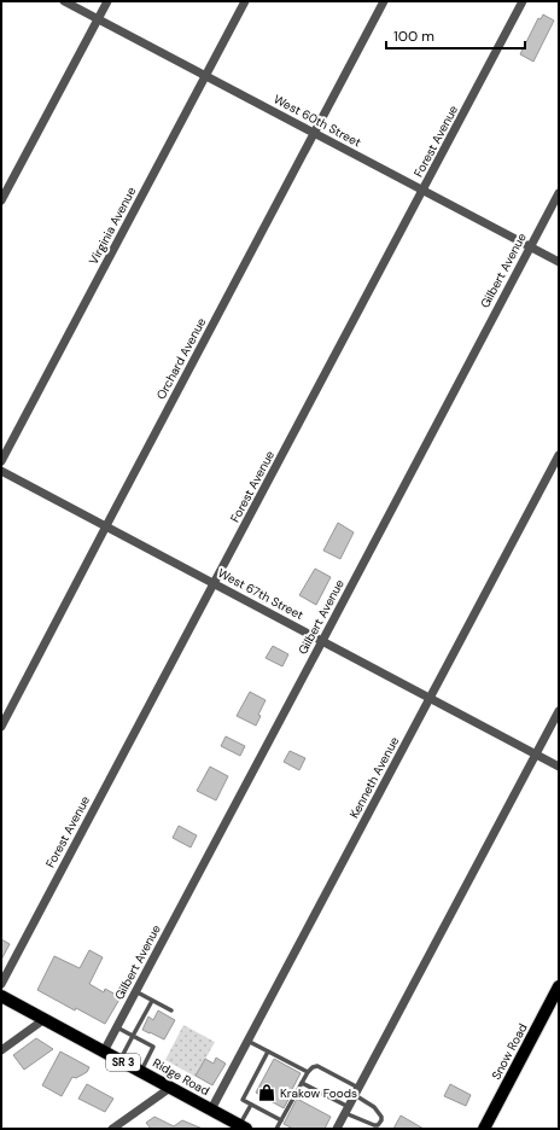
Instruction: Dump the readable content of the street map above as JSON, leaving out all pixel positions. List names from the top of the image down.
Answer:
{
  "streets": {
    "main road": ["Snow Road", "SR 3", "Ridge Road"],
    "street": [
      "West 60th Street",
      "Forest Avenue",
      "Virginia Avenue",
      "Gilbert Avenue",
      "Orchard Avenue",
      "West 67th Street",
      "Kenneth Avenue"
    ]
  },
  "crossings": [
    ["West 60th Street", "Forest Avenue"],
    ["West 60th Street", "Virginia Avenue"],
    ["West 60th Street", "Gilbert Avenue"],
    ["West 60th Street", "Orchard Avenue"],
    ["Forest Avenue", "West 67th Street"],
    ["Gilbert Avenue", "West 67th Street"],
    ["Gilbert Avenue", "Ridge Road"],
    ["Orchard Avenue", "West 67th Street"],
    ["West 67th Street", "Kenneth Avenue"],
    ["Kenneth Avenue", "Ridge Road"]
  ],
  "places": {
    "shop": ["Krakow Foods"]
  },
  "scale_bar": "100 m"
}
